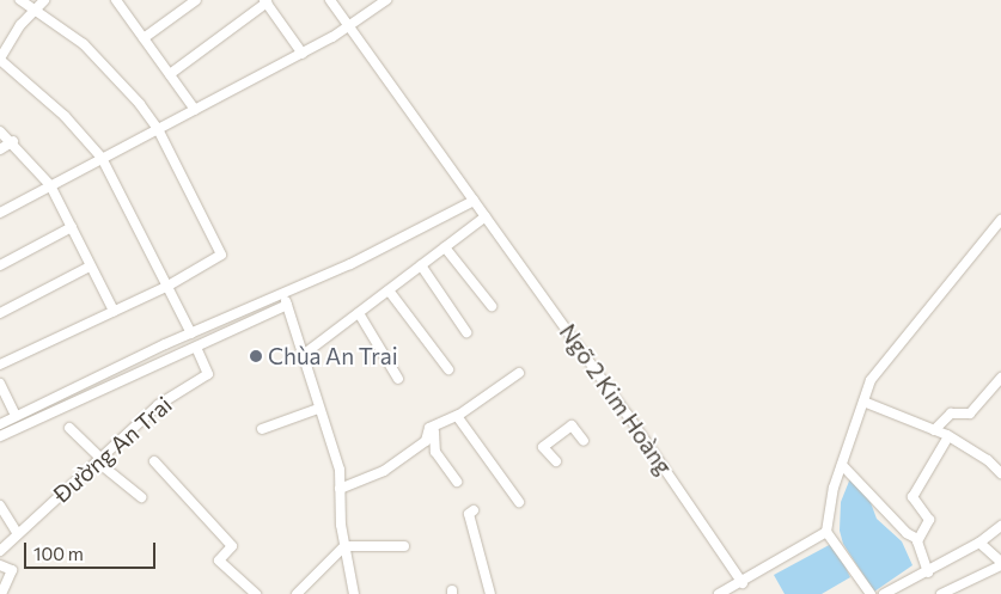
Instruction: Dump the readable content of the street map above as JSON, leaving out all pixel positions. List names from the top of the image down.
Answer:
{
  "streets": {
    "street": ["Ngõ 2 Kim Hoàng", "Đường An Trai"]
  },
  "places": ["Chùa An Trai"],
  "scale_bar": "100 m"
}
